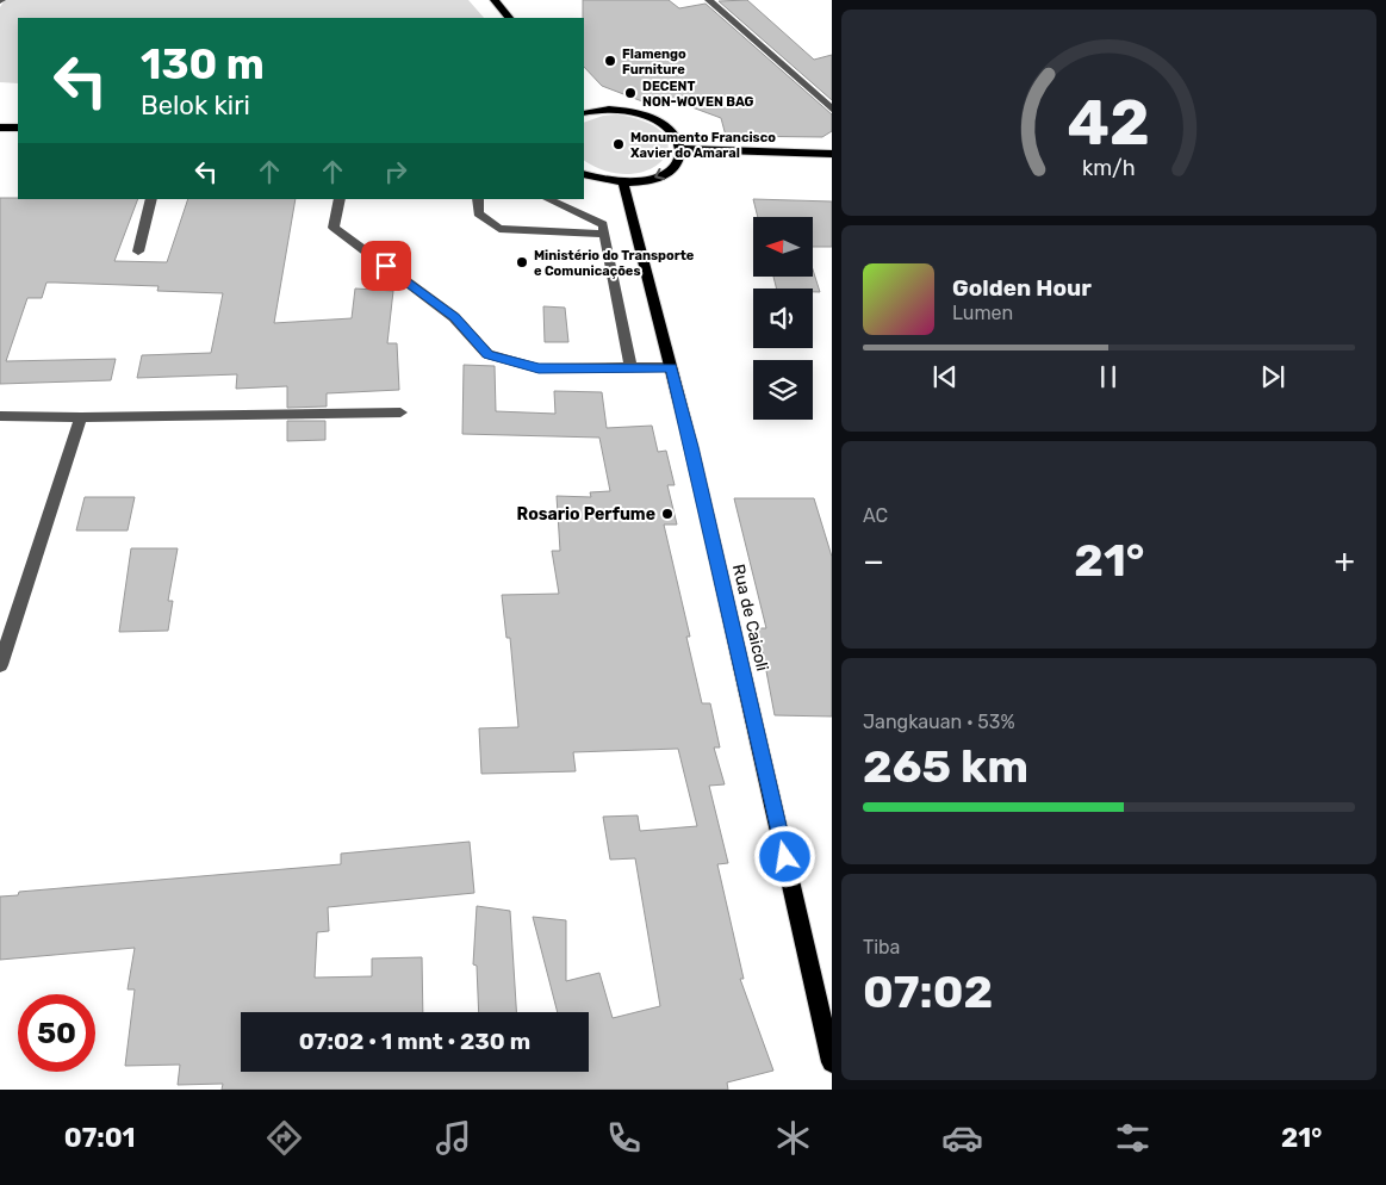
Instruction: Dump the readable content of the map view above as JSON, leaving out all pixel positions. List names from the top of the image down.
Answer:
{
  "streets": {
    "main road": ["Rua de Caicoli"]
  },
  "places": [
    "Flamengo Furniture",
    "DECENT NON-WOVEN BAG",
    "Monumento Francisco Xavier do Amaral",
    "Ministério do Transporte e Comunicações",
    "Rosario Perfume"
  ],
  "north": "left",
  "page": {
    "turn": ["130 m", "Belok kiri"],
    "song": ["Golden Hour", "Lumen"],
    "tile": [
      "AC",
      ["Jangkauan · 53%", "265 km"],
      ["Tiba", "07:02"]
    ],
    "heat": ["−", "21°", "+"],
    "limit": "50",
    "trip": "07:02 · 1 mnt · 230 m",
    "tabs": ["07:01", "21°"],
    "gauge": ["42", "km/h"]
  }
}
